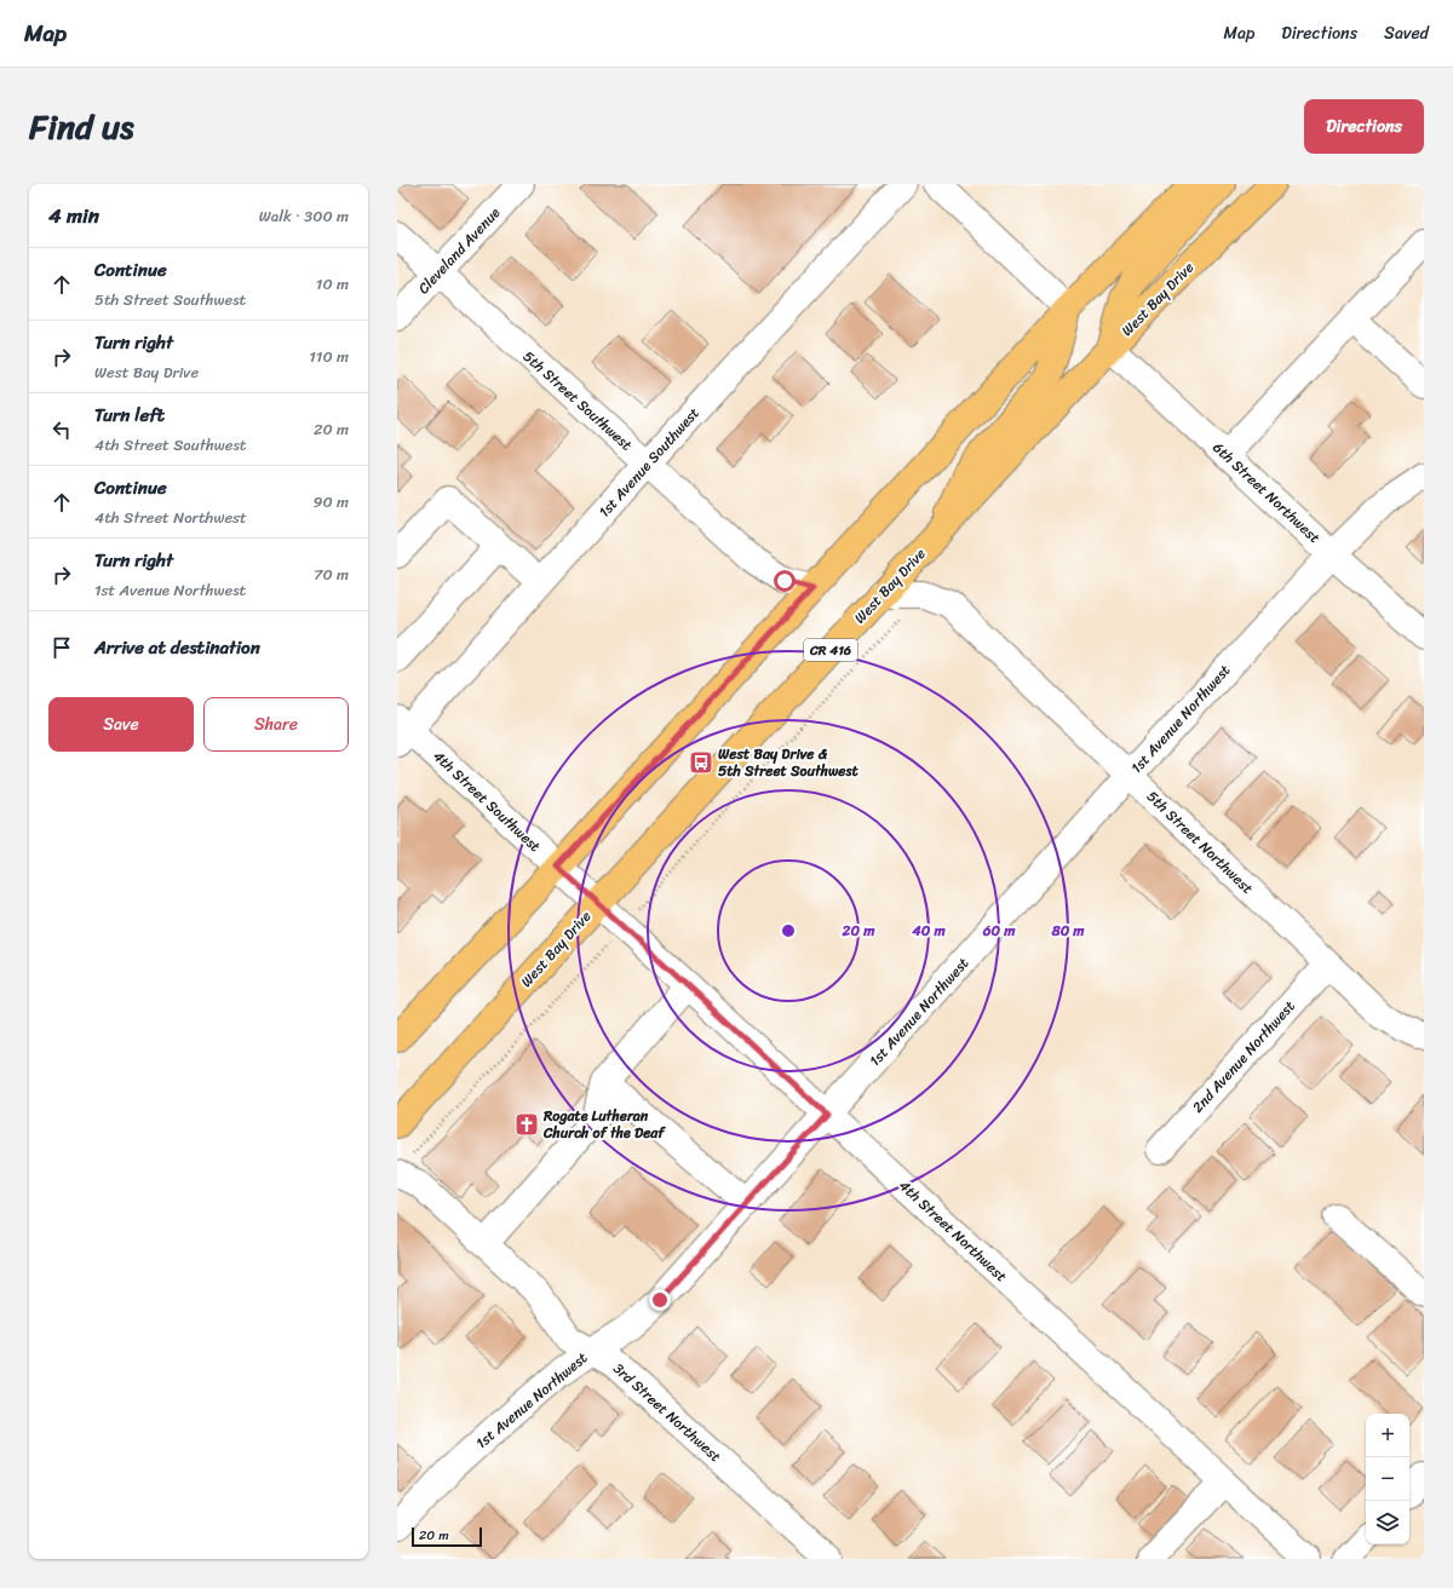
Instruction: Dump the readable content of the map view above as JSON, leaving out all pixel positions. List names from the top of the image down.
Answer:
{
  "streets": {
    "main road": ["West Bay Drive", "CR 416"],
    "street": [
      "Cleveland Avenue",
      "5th Street Southwest",
      "1st Avenue Southwest",
      "6th Street Northwest",
      "1st Avenue Northwest",
      "4th Street Southwest",
      "5th Street Northwest",
      "2nd Avenue Northwest",
      "4th Street Northwest",
      "3rd Street Northwest"
    ]
  },
  "crossings": [
    ["Cleveland Avenue", "5th Street Southwest"],
    ["West Bay Drive", "6th Street Northwest"],
    ["West Bay Drive", "4th Street Southwest"],
    ["West Bay Drive", "5th Street Northwest"],
    ["West Bay Drive", "4th Street Northwest"],
    ["5th Street Southwest", "1st Avenue Southwest"],
    ["1st Avenue Southwest", "4th Street Southwest"],
    ["6th Street Northwest", "1st Avenue Northwest"],
    ["1st Avenue Northwest", "5th Street Northwest"],
    ["1st Avenue Northwest", "4th Street Northwest"],
    ["1st Avenue Northwest", "3rd Street Northwest"],
    ["4th Street Southwest", "4th Street Northwest"],
    ["5th Street Northwest", "2nd Avenue Northwest"]
  ],
  "places": {
    "bus stop": ["West Bay Drive & 5th Street Southwest"],
    "church": ["Rogate Lutheran Church of the Deaf"]
  },
  "scale_bar": "20 m",
  "page": {
    "header": "Map",
    "nav": ["Map", "Directions", "Saved"],
    "title": "Find us",
    "buttons": [
      "Directions",
      ["Save", "Share"]
    ],
    "heading": ["4 min", "Walk · 300 m"],
    "list": [
      ["Continue", "5th Street Southwest", "10 m"],
      ["Turn right", "West Bay Drive", "110 m"],
      ["Turn left", "4th Street Southwest", "20 m"],
      ["Continue", "4th Street Northwest", "90 m"],
      ["Turn right", "1st Avenue Northwest", "70 m"],
      "Arrive at destination"
    ],
    "map_buttons": ["+", "−"],
    "scale": "20 m"
  },
  "rings": [
    "20 m",
    "40 m",
    "60 m",
    "80 m"
  ]
}
